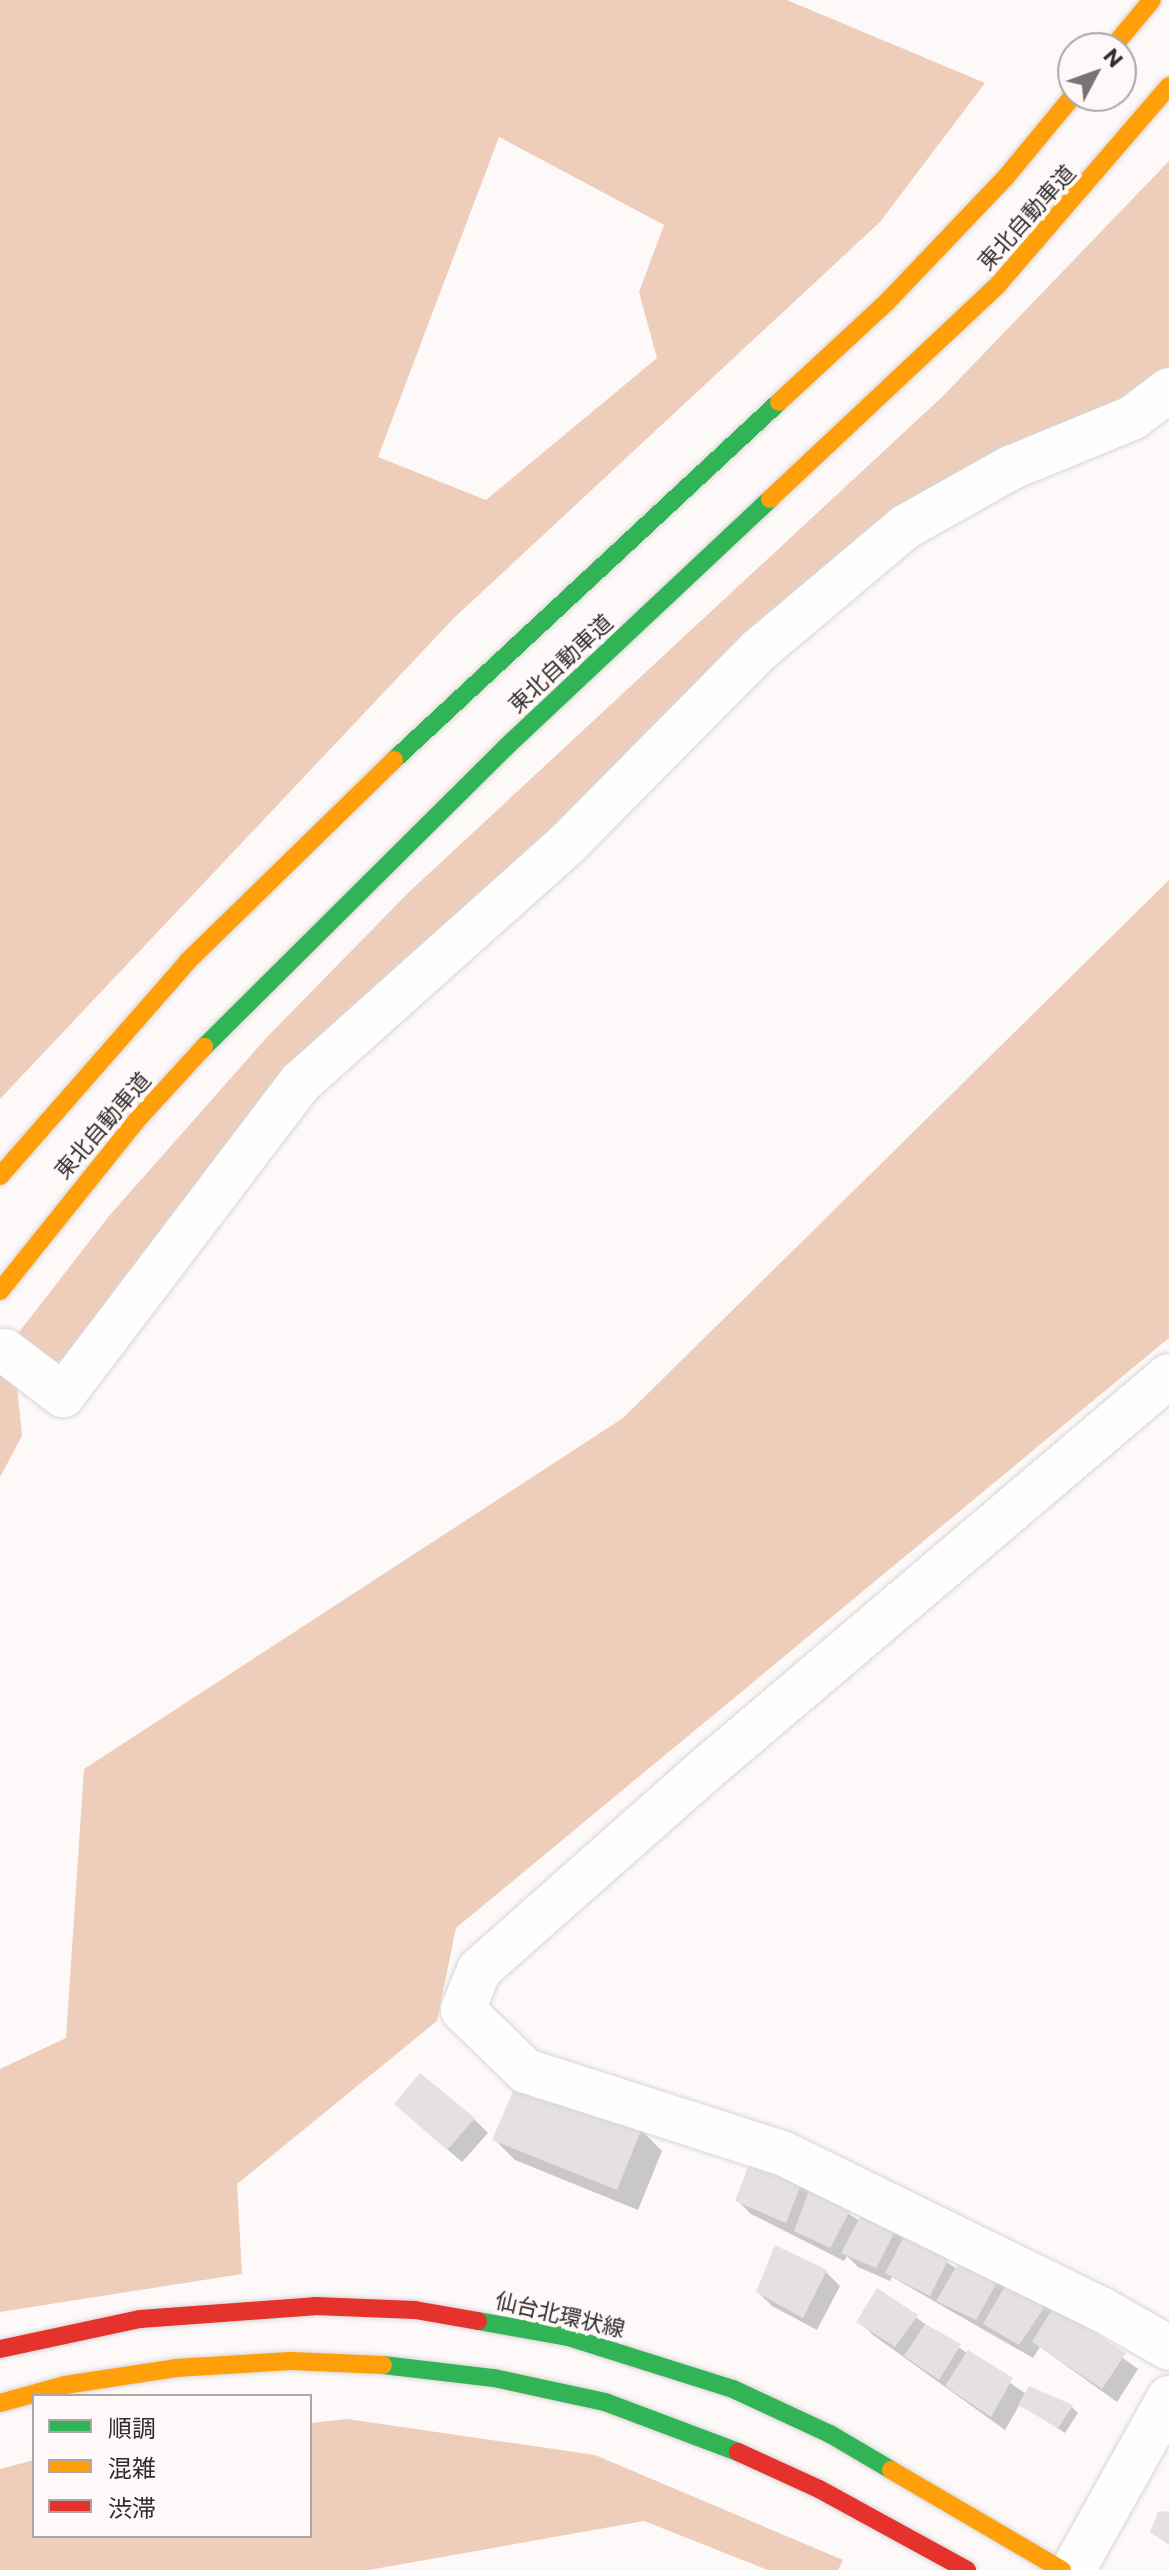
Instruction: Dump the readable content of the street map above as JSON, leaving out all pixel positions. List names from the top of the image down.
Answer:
{
  "streets": {
    "main road": ["東北自動車道", "仙台北環状線"]
  },
  "legend": ["順調", "混雑", "渋滞"],
  "north": "top right"
}
